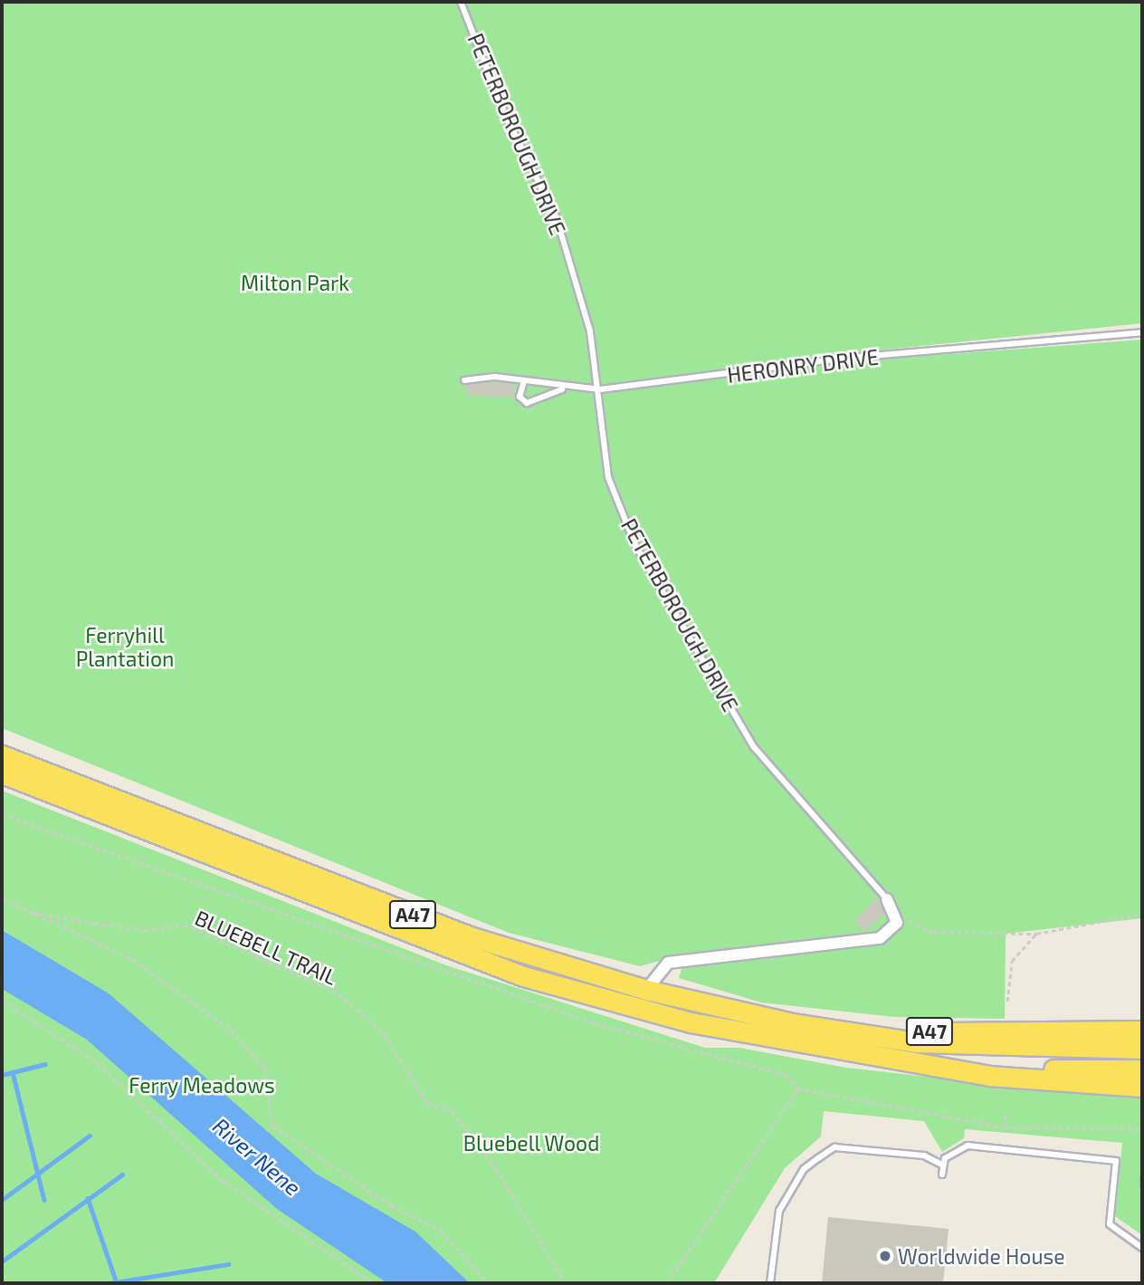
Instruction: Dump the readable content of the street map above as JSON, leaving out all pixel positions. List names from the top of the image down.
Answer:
{
  "streets": {
    "highway": ["A47"],
    "lane": ["PETERBOROUGH DRIVE", "HERONRY DRIVE"],
    "path": ["BLUEBELL TRAIL"]
  },
  "crossings": [
    ["PETERBOROUGH DRIVE", "HERONRY DRIVE"]
  ],
  "water": ["River Nene"],
  "parks": [
    "Milton Park",
    "Ferryhill Plantation",
    "Ferry Meadows",
    "Bluebell Wood"
  ],
  "places": ["Worldwide House"]
}
